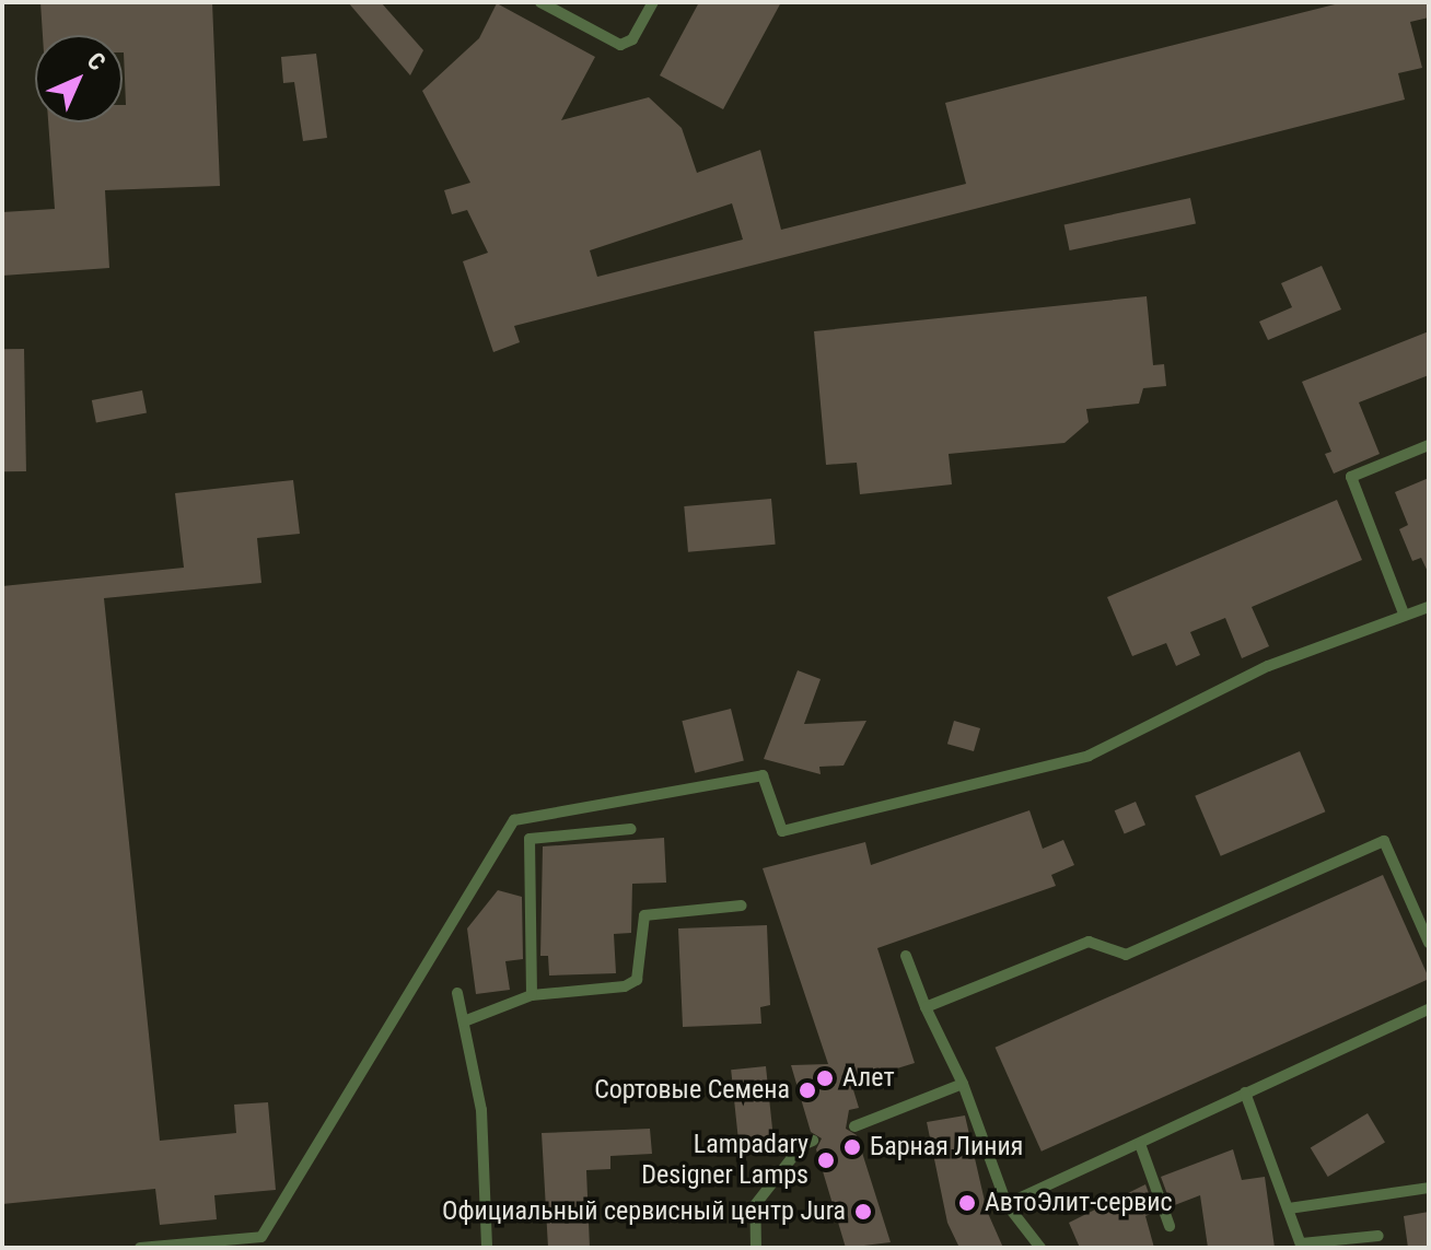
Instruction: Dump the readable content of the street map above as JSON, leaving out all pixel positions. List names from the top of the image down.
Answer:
{
  "places": [
    "Алет",
    "Сортовые Семена",
    "Барная Линия",
    "Lampadary Designer Lamps",
    "АвтоЭлит-сервис",
    "Официальный сервисный центр Jura"
  ],
  "north": "top right"
}
